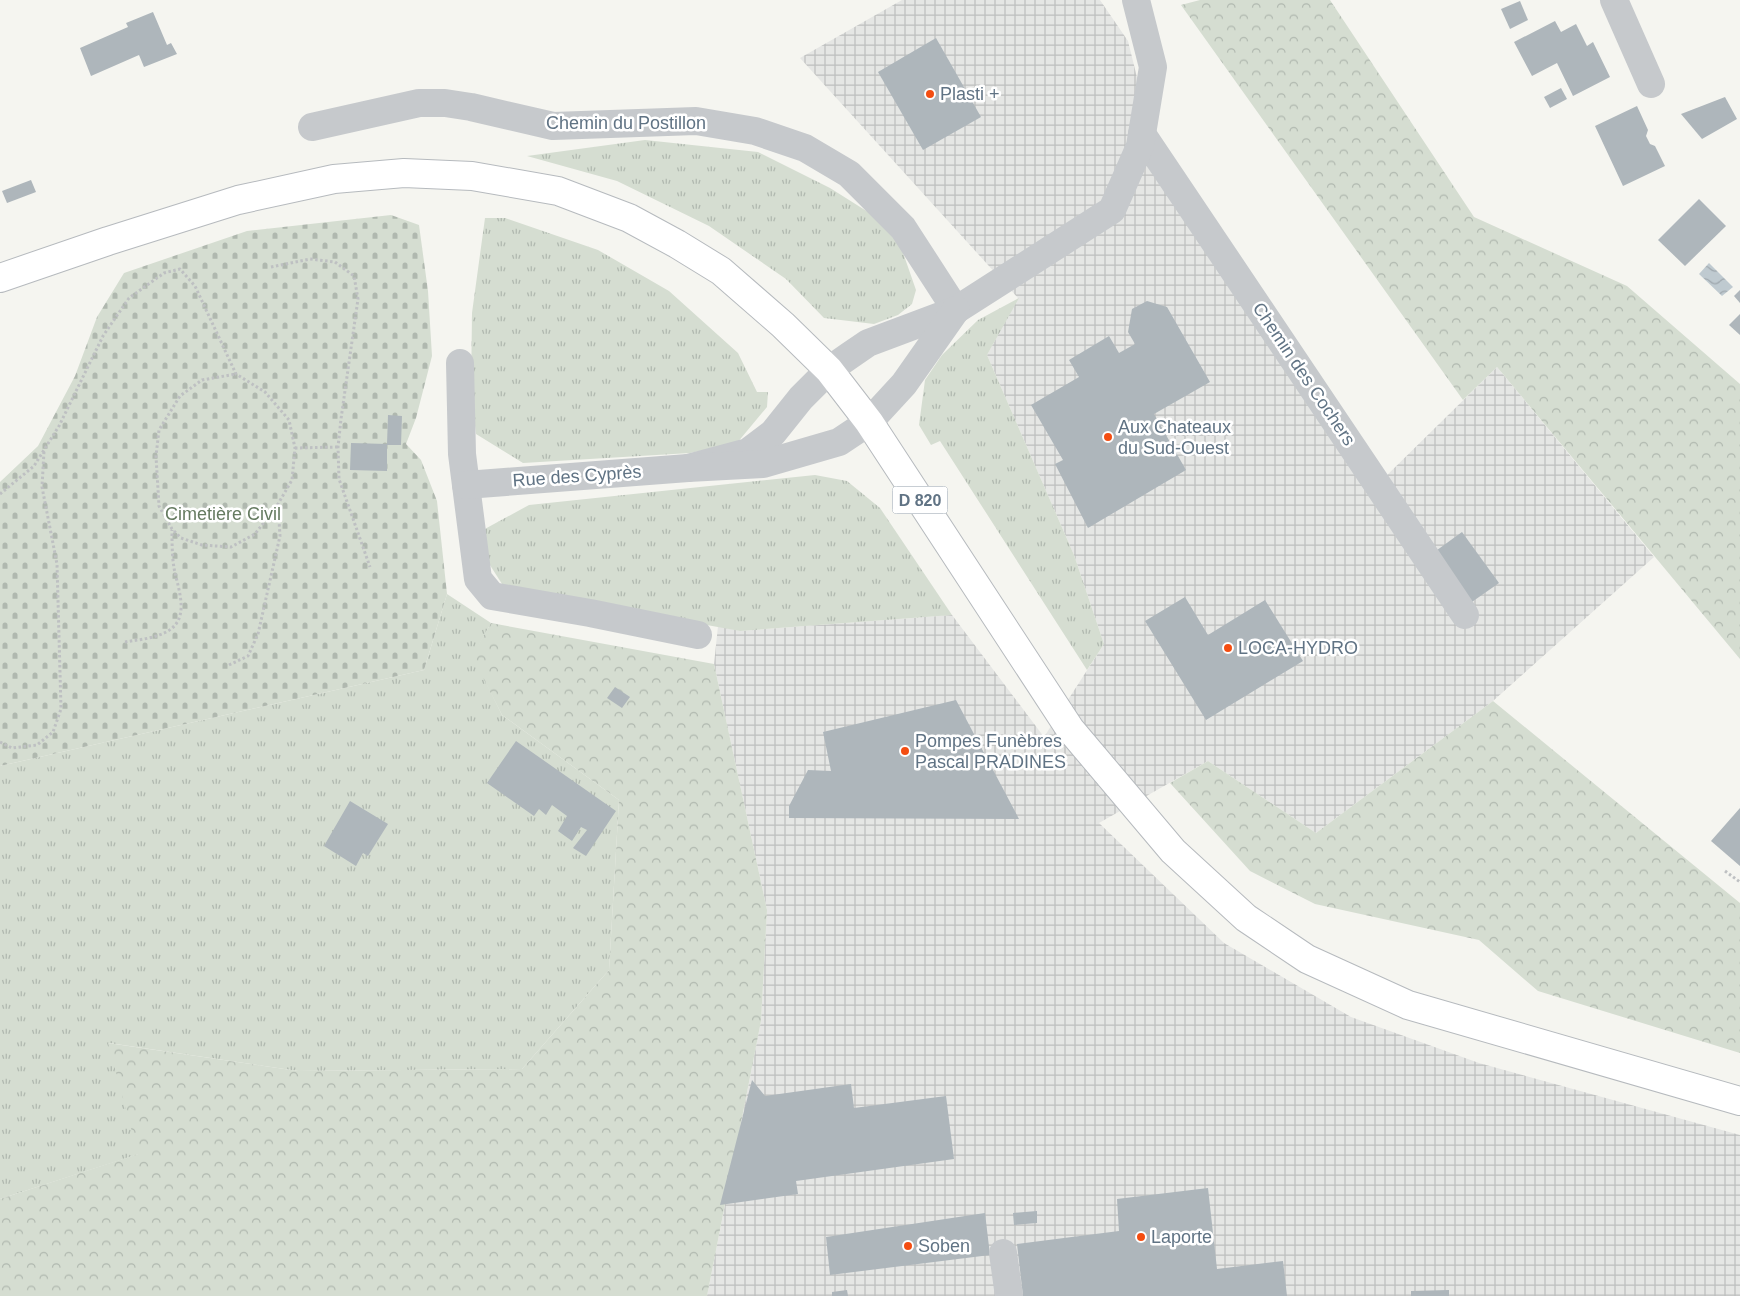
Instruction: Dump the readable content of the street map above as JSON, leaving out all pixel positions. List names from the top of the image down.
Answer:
{
  "streets": {
    "main road": ["D 820"],
    "street": ["Chemin du Postillon", "Chemin des Cochers", "Rue des Cyprès"]
  },
  "crossings": [
    ["Chemin du Postillon", "Rue des Cyprès"],
    ["Rue des Cyprès", "D 820"]
  ],
  "parks": ["Cimetière Civil"],
  "places": [
    "Plasti +",
    "Aux Chateaux du Sud-Ouest",
    "LOCA-HYDRO",
    "Pompes Funèbres Pascal PRADINES",
    "Laporte",
    "Soben"
  ]
}
